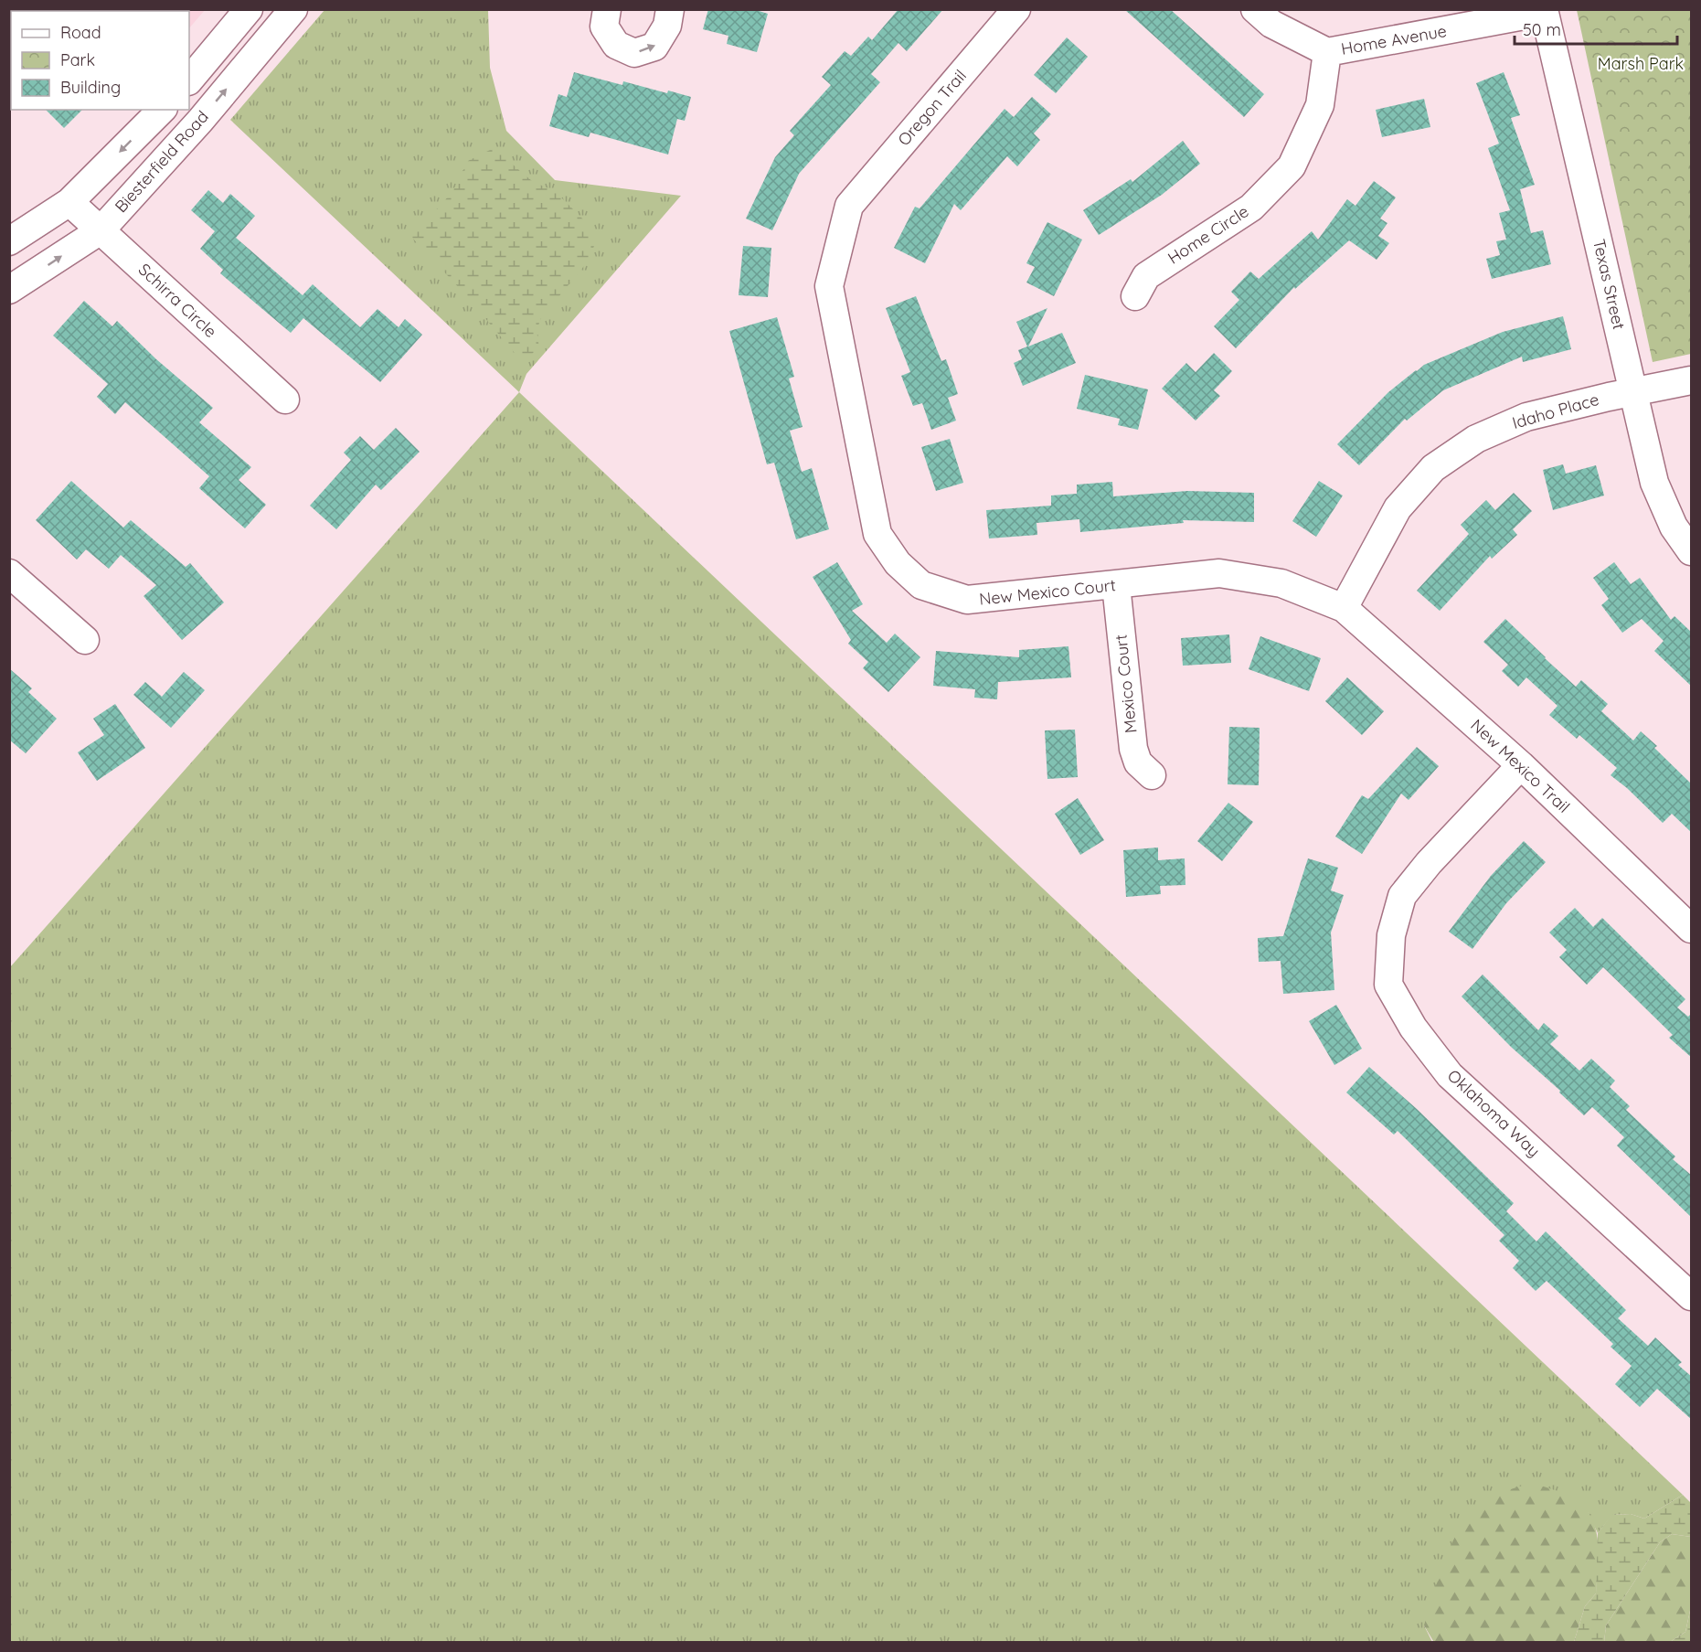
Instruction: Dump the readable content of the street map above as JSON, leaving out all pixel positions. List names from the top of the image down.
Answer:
{
  "streets": {
    "street": [
      "Home Avenue",
      "Oregon Trail",
      "Biesterfield Road",
      "Home Circle",
      "Texas Street",
      "Schirra Circle",
      "Idaho Place",
      "New Mexico Court",
      "Mexico Court",
      "New Mexico Trail",
      "Oklahoma Way"
    ]
  },
  "crossings": [
    ["Home Avenue", "Home Circle"],
    ["Home Avenue", "Texas Street"],
    ["Oregon Trail", "New Mexico Court"],
    ["Biesterfield Road", "Schirra Circle"],
    ["Texas Street", "Idaho Place"],
    ["Idaho Place", "New Mexico Court"],
    ["Idaho Place", "New Mexico Trail"],
    ["New Mexico Court", "Mexico Court"],
    ["New Mexico Court", "New Mexico Trail"],
    ["New Mexico Trail", "Oklahoma Way"]
  ],
  "parks": ["Marsh Park"],
  "legend": ["Road", "Park", "Building"],
  "scale_bar": "50 m"
}
